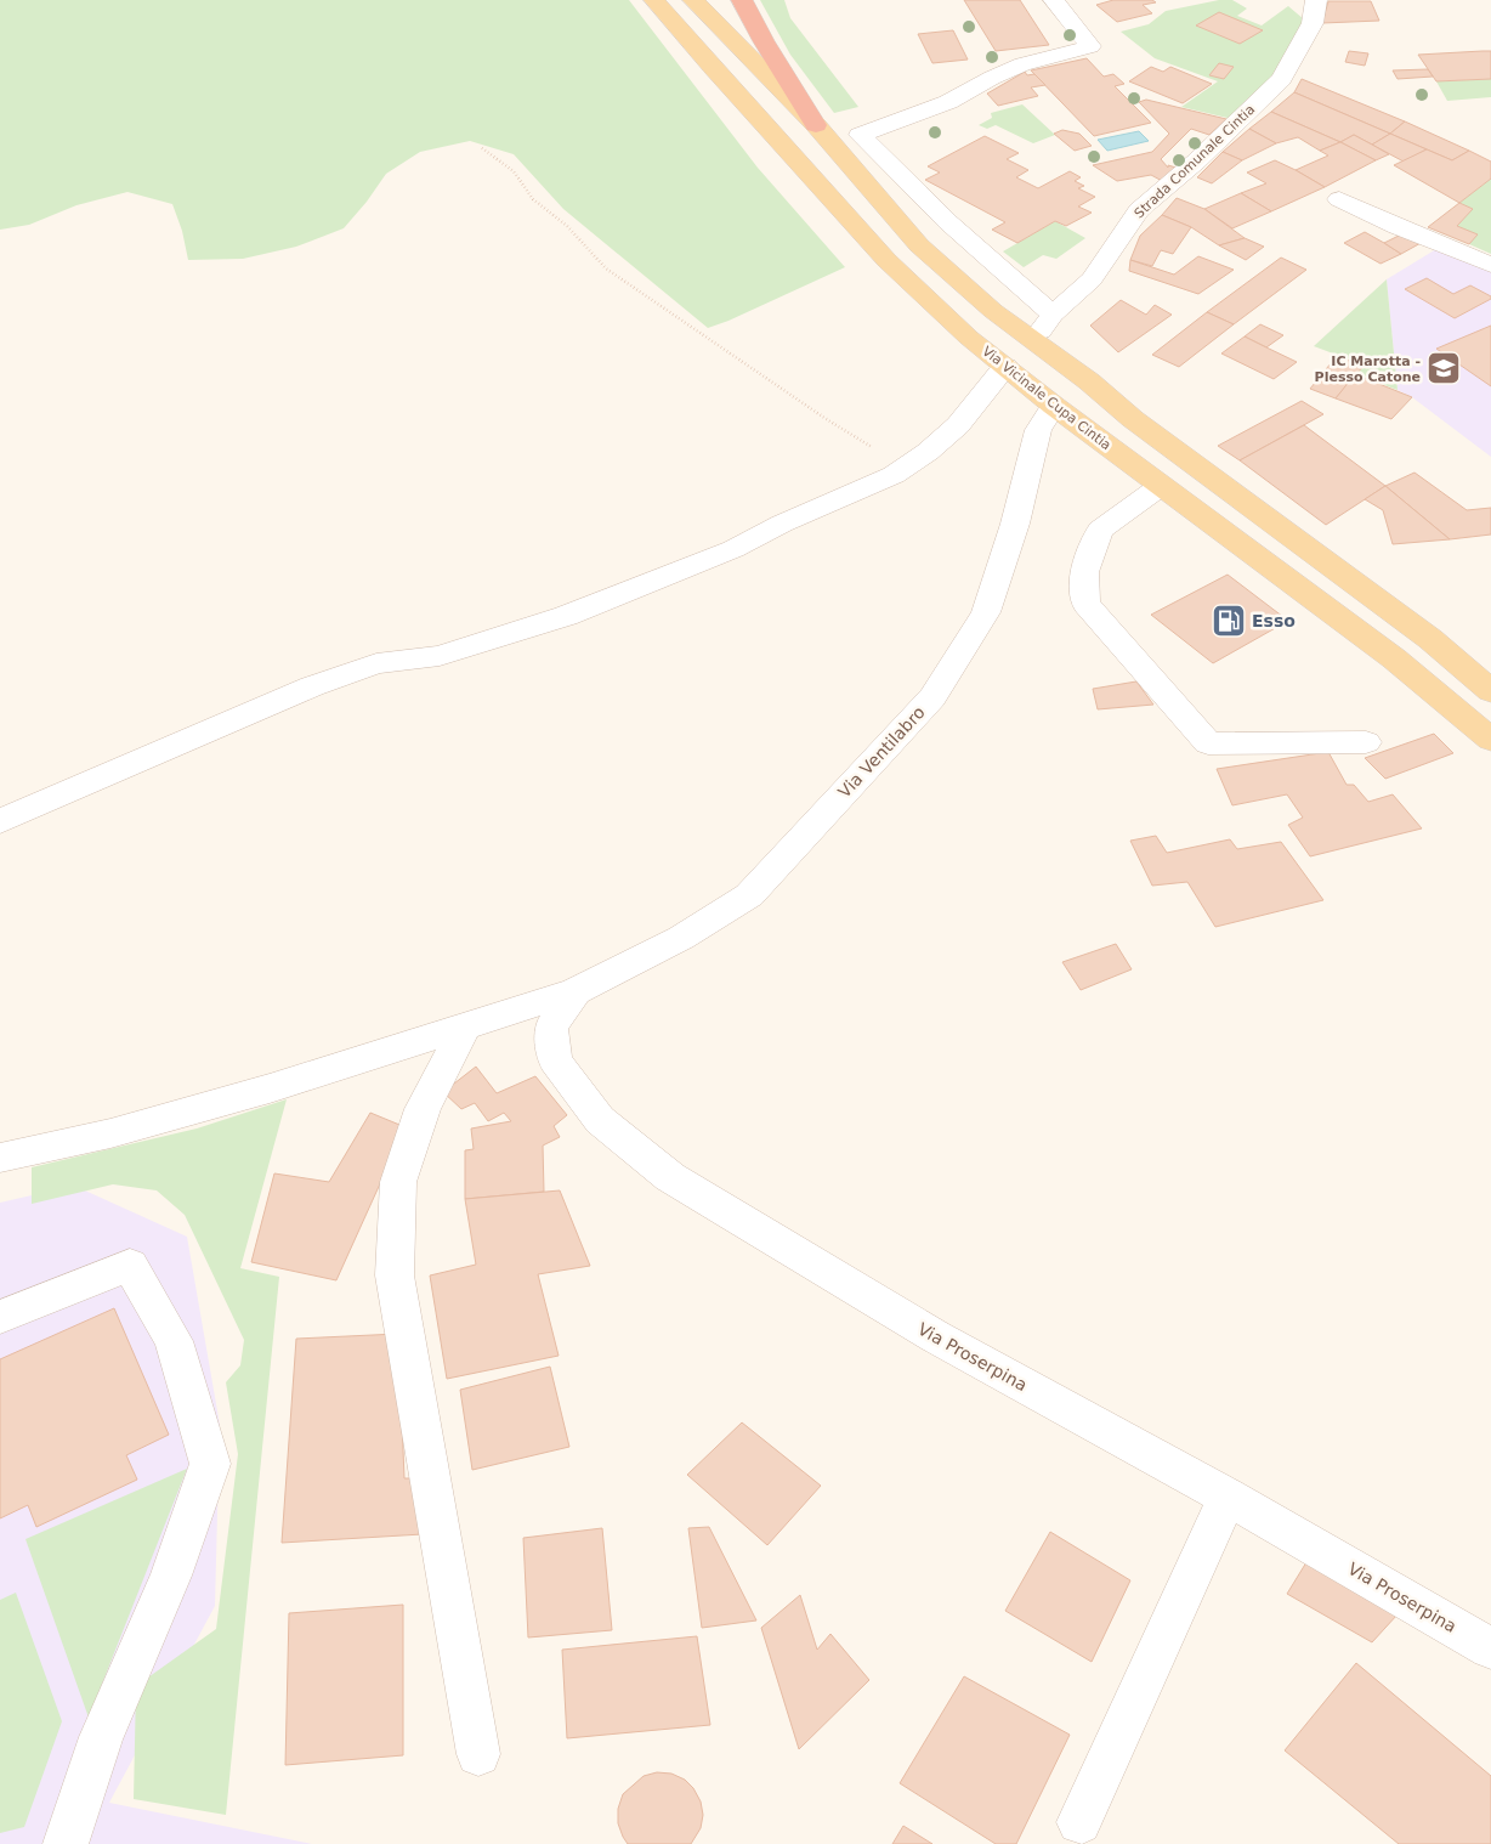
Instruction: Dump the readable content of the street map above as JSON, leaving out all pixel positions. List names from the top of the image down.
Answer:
{
  "streets": {
    "main road": ["Via Vicinale Cupa Cintia"],
    "street": ["Strada Comunale Cintia", "Via Ventilabro", "Via Proserpina"]
  },
  "crossings": [
    ["Via Vicinale Cupa Cintia", "Via Ventilabro"],
    ["Via Ventilabro", "Via Proserpina"]
  ],
  "places": {
    "school or university": ["IC Marotta - Plesso Catone"],
    "fuel station": ["Esso"]
  }
}
